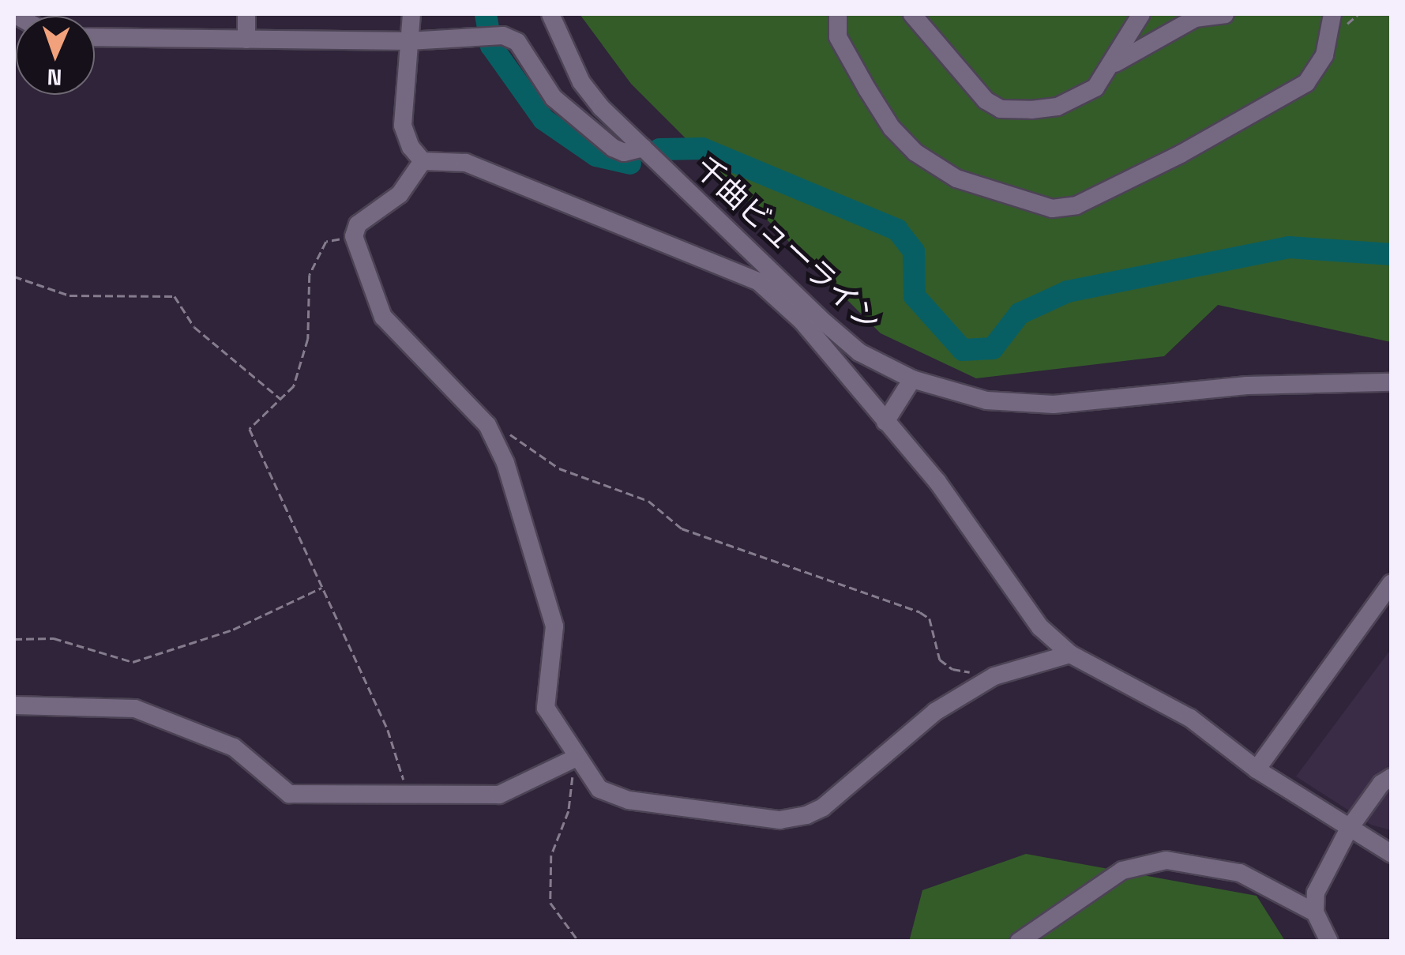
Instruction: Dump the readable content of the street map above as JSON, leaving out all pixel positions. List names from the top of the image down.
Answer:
{
  "streets": {
    "street": ["千曲ビューライン"]
  },
  "north": "bottom"
}
